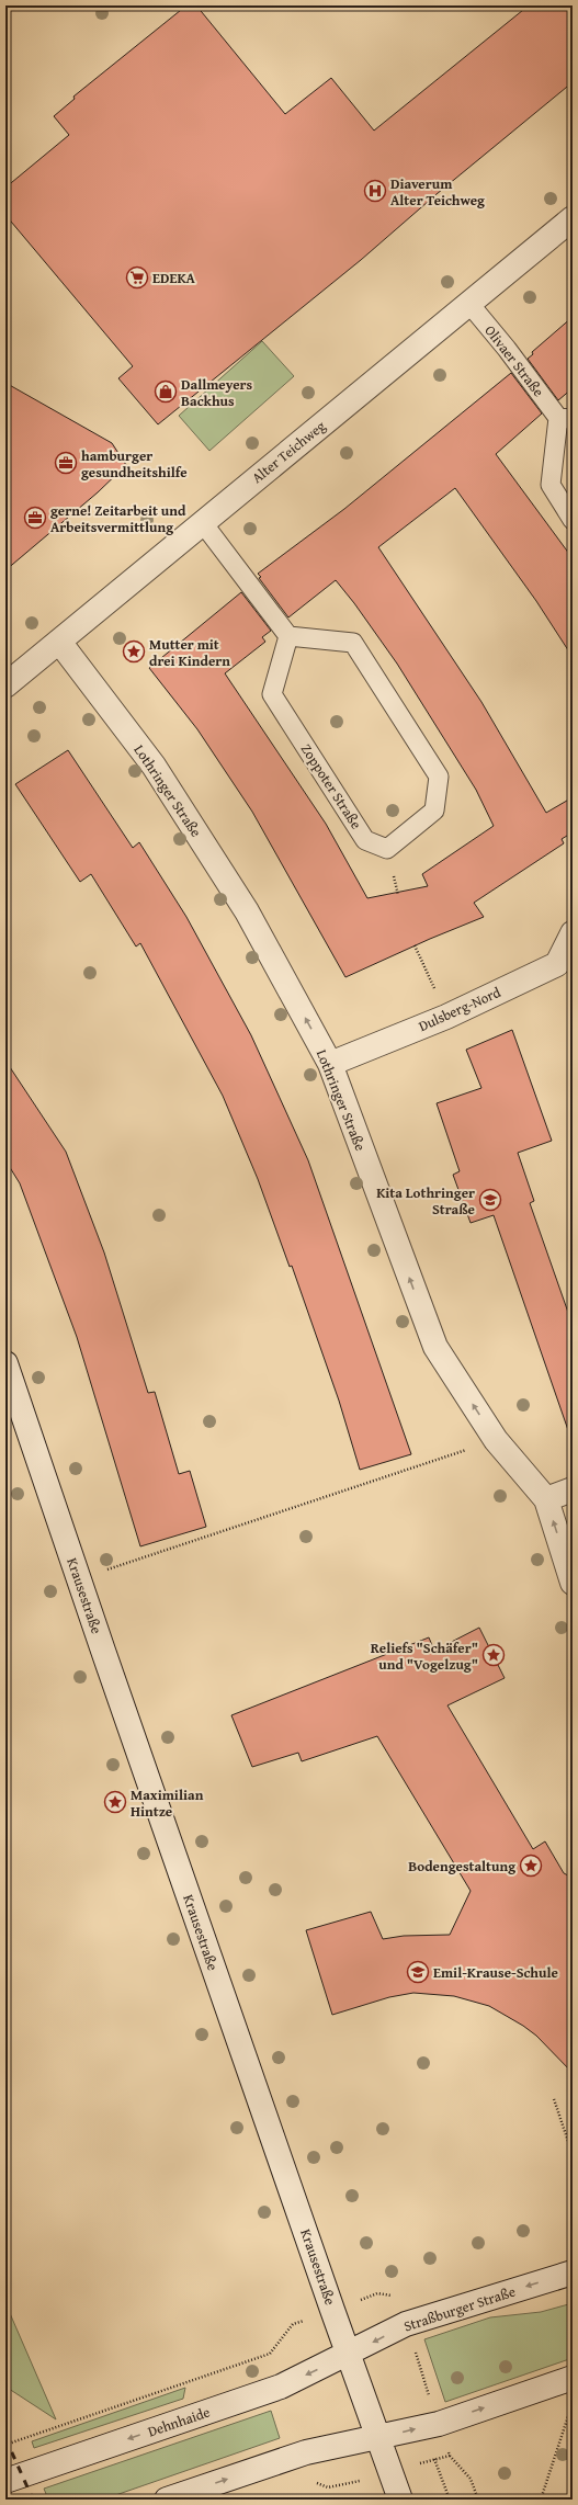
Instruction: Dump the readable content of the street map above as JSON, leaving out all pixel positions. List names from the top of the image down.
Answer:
{
  "streets": {
    "main road": [
      "Alter Teichweg",
      "Lothringer Straße",
      "Dulsberg-Nord",
      "Krausestraße",
      "Straßburger Straße",
      "Dehnhaide"
    ],
    "lane": ["Olivaer Straße", "Zoppoter Straße"]
  },
  "crossings": [
    ["Olivaer Straße", "Alter Teichweg"],
    ["Alter Teichweg", "Lothringer Straße"],
    ["Lothringer Straße", "Dulsberg-Nord"],
    ["Krausestraße", "Straßburger Straße"],
    ["Krausestraße", "Dehnhaide"],
    ["Straßburger Straße", "Dehnhaide"]
  ],
  "one_way": ["Lothringer Straße"],
  "places": {
    "hospital": ["Diaverum Alter Teichweg"],
    "supermarket": ["EDEKA"],
    "shop": ["Dallmeyers Backhus"],
    "office": ["hamburger gesundheitshilfe", "gerne! Zeitarbeit und Arbeitsvermittlung"],
    "place": [
      "Mutter mit drei Kindern",
      "Reliefs \"Schäfer\" und \"Vogelzug\"",
      "Maximilian Hintze",
      "Bodengestaltung"
    ],
    "school or university": ["Kita Lothringer Straße", "Emil-Krause-Schule"]
  }
}
